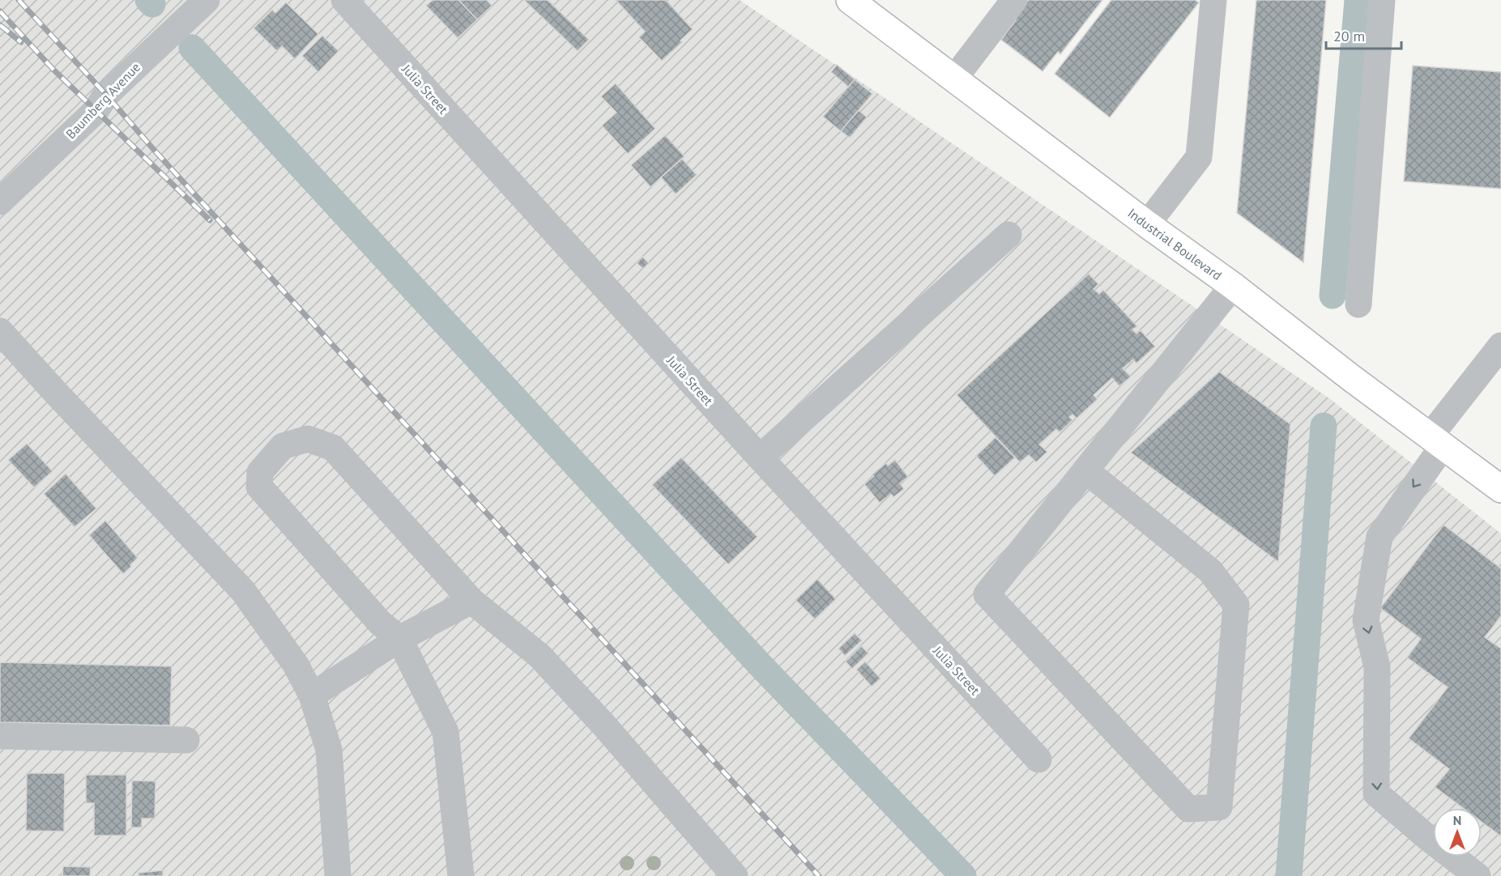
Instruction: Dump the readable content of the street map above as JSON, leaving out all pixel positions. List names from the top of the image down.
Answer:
{
  "streets": {
    "main road": ["Industrial Boulevard"],
    "street": ["Julia Street", "Baumberg Avenue"]
  },
  "scale_bar": "20 m",
  "north": "top"
}
